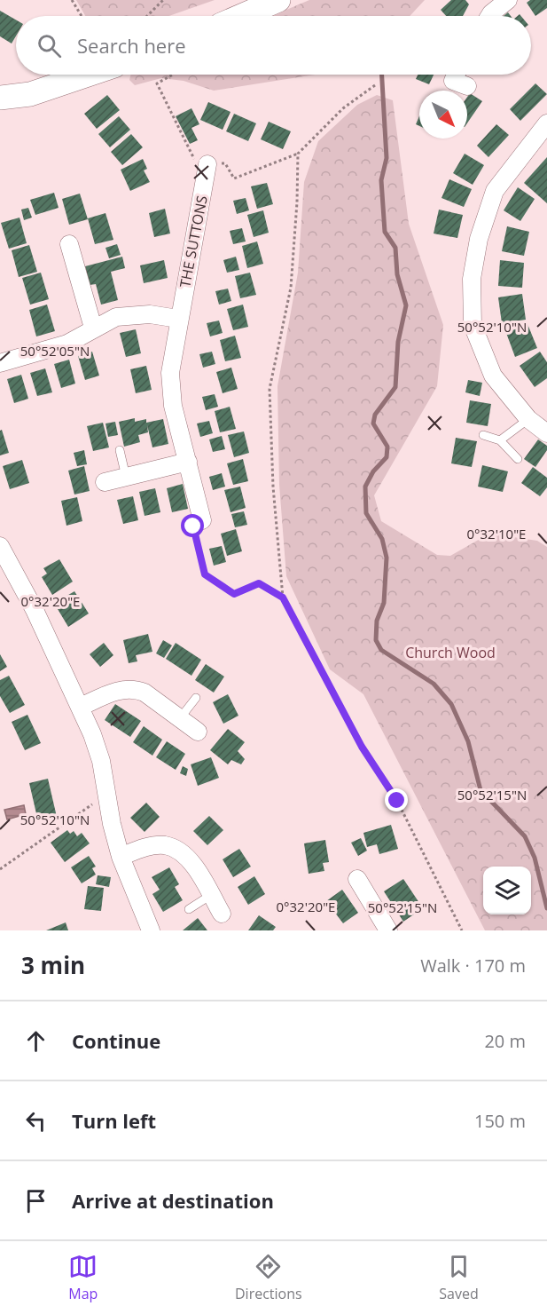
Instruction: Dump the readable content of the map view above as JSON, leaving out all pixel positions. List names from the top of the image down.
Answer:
{
  "streets": {
    "street": ["THE SUTTONS"]
  },
  "parks": ["Church Wood"],
  "north": "bottom right",
  "page": {
    "search": "Search here",
    "heading": ["3 min", "Walk · 170 m"],
    "list": [
      ["Continue", "20 m"],
      ["Turn left", "150 m"],
      "Arrive at destination"
    ],
    "nav": ["Map", "Directions", "Saved"]
  },
  "coordinates": [
    "50°52'10\"N",
    "50°52'05\"N",
    "0°32'10\"E",
    "0°32'20\"E",
    "50°52'15\"N"
  ]
}
